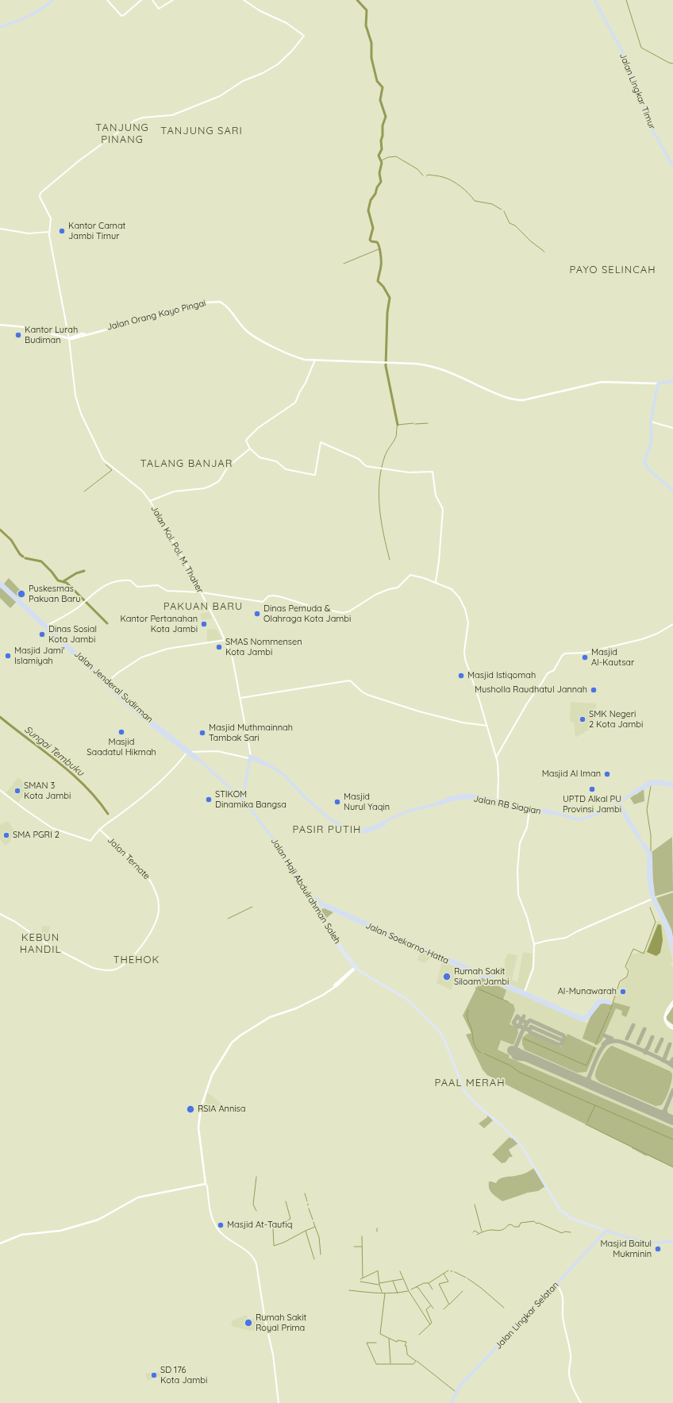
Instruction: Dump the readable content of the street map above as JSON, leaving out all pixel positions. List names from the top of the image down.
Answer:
{
  "streets": {
    "highway": [
      "Jalan Lingkar Timur",
      "Jalan Kol. Pol. M. Thaher",
      "Jalan Jenderal Sudirman",
      "Jalan RB Siagian",
      "Jalan Haji Abdulrahman Saleh",
      "Jalan Soekarno-Hatta",
      "Jalan Lingkar Selatan"
    ],
    "main road": ["Jalan Orang Kayo Pingai"],
    "street": ["Jalan Ternate"]
  },
  "crossings": [
    ["Jalan Orang Kayo Pingai", "Jalan Kol. Pol. M. Thaher"],
    ["Jalan Kol. Pol. M. Thaher", "Jalan Jenderal Sudirman"],
    ["Jalan Kol. Pol. M. Thaher", "Jalan RB Siagian"],
    ["Jalan Kol. Pol. M. Thaher", "Jalan Haji Abdulrahman Saleh"],
    ["Jalan Jenderal Sudirman", "Jalan Haji Abdulrahman Saleh"],
    ["Jalan Haji Abdulrahman Saleh", "Jalan Soekarno-Hatta"],
    ["Jalan Haji Abdulrahman Saleh", "Jalan Lingkar Selatan"]
  ],
  "districts": [
    "TANJUNG PINANG",
    "TANJUNG SARI",
    "PAYO SELINCAH",
    "TALANG BANJAR",
    "PAKUAN BARU",
    "PASIR PUTIH",
    "KEBUN HANDIL",
    "THEHOK",
    "PAAL MERAH"
  ],
  "water": ["Sungai Tembuku"],
  "places": [
    "Kantor Camat Jambi Timur",
    "Kantor Lurah Budiman",
    "Puskesmas Pakuan Baru",
    "Dinas Pemuda & Olahraga Kota Jambi",
    "Kantor Pertanahan Kota Jambi",
    "Dinas Sosial Kota Jambi",
    "SMAS Nommensen Kota Jambi",
    "Masjid Jami' Islamiyah",
    "Masjid Al-Kautsar",
    "Masjid Istiqomah",
    "Musholla Raudhatul Jannah",
    "SMK Negeri 2 Kota Jambi",
    "Masjid Saadatul Hikmah",
    "Masjid Muthmainnah Tambak Sari",
    "Masjid Al Iman",
    "UPTD Alkal PU Provinsi Jambi",
    "SMAN 3 Kota Jambi",
    "STIKOM Dinamika Bangsa",
    "Masjid Nurul Yaqin",
    "SMA PGRI 2",
    "Rumah Sakit Siloam Jambi",
    "Al-Munawarah",
    "RSIA Annisa",
    "Masjid At-Taufiq",
    "Masjid Baitul Mukminin",
    "Rumah Sakit Royal Prima",
    "SD 176 Kota Jambi"
  ]
}
